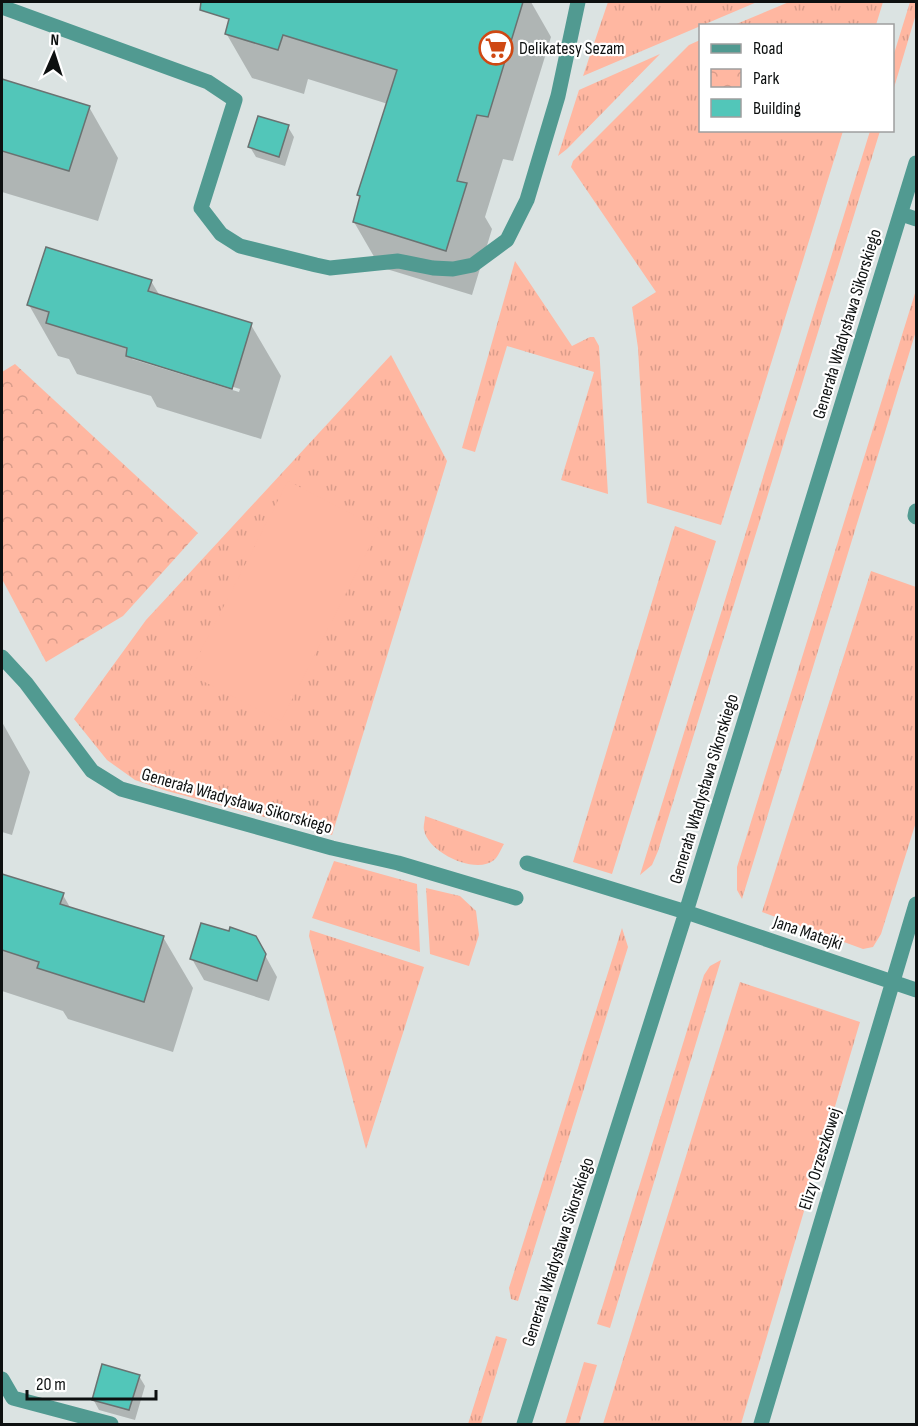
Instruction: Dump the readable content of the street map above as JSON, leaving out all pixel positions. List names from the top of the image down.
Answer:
{
  "streets": {
    "street": ["Generała Władysława Sikorskiego", "Jana Matejki", "Elizy Orzeszkowej"]
  },
  "crossings": [
    ["Generała Władysława Sikorskiego", "Jana Matejki"],
    ["Jana Matejki", "Elizy Orzeszkowej"]
  ],
  "places": {
    "supermarket": ["Delikatesy Sezam"]
  },
  "legend": ["Road", "Park", "Building"],
  "scale_bar": "20 m",
  "north": "top"
}
